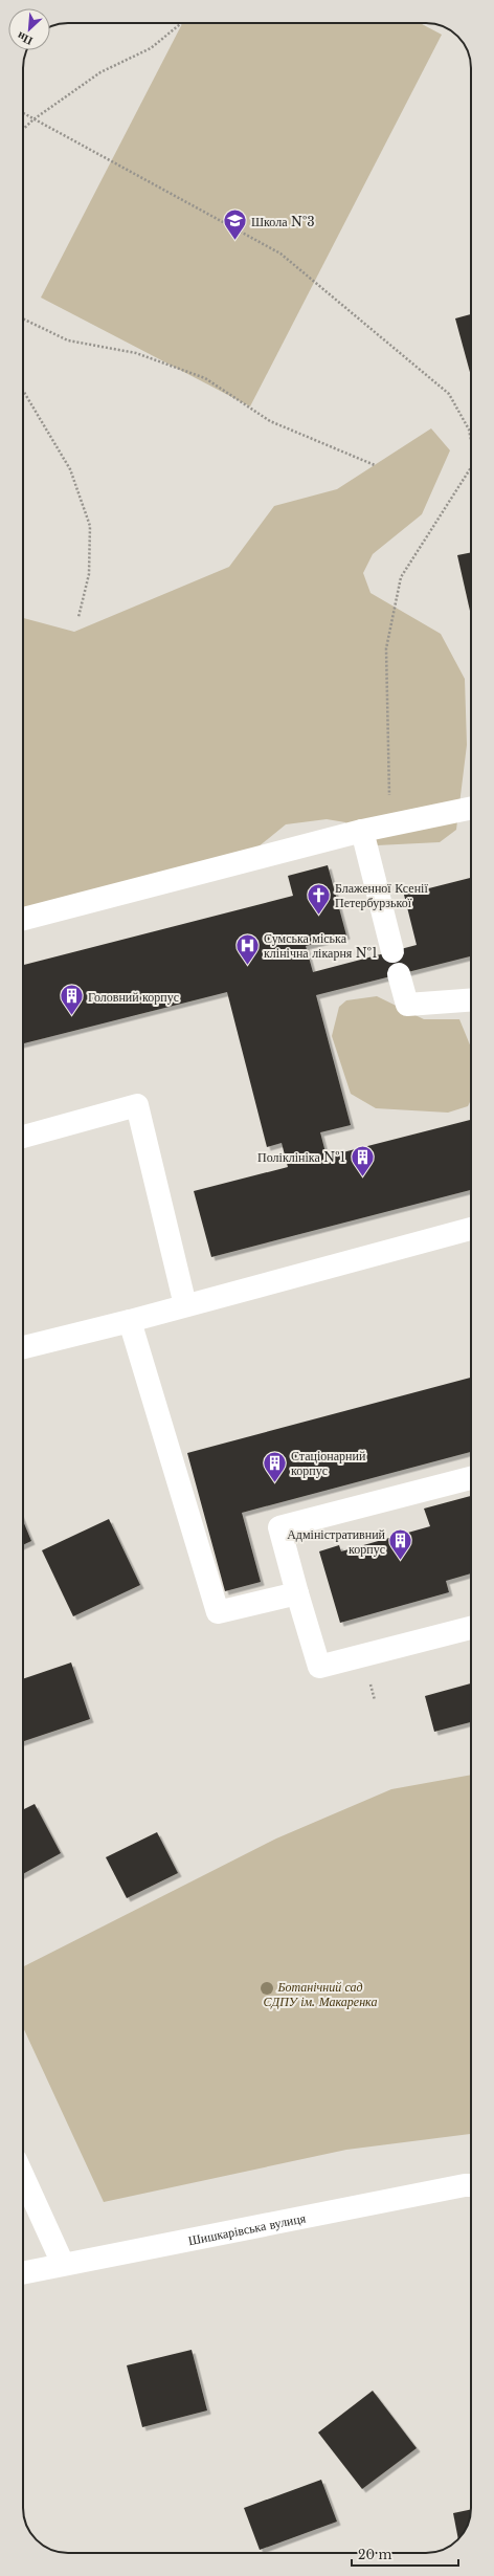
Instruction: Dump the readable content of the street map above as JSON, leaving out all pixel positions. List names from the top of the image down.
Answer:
{
  "streets": {
    "street": ["Шишкарівська вулиця"]
  },
  "parks": ["Ботанічний сад СДПУ ім. Макаренка"],
  "places": {
    "school or university": ["Школа №3"],
    "church": ["Блаженної Ксенії Петербурзької"],
    "hospital": ["Сумська міська клінічна лікарня №1"],
    "building": [
      "Головний корпус",
      "Поліклініка №1",
      "Стаціонарний корпус",
      "Адміністративний корпус"
    ]
  },
  "scale_bar": "20 m",
  "north": "bottom left"
}
